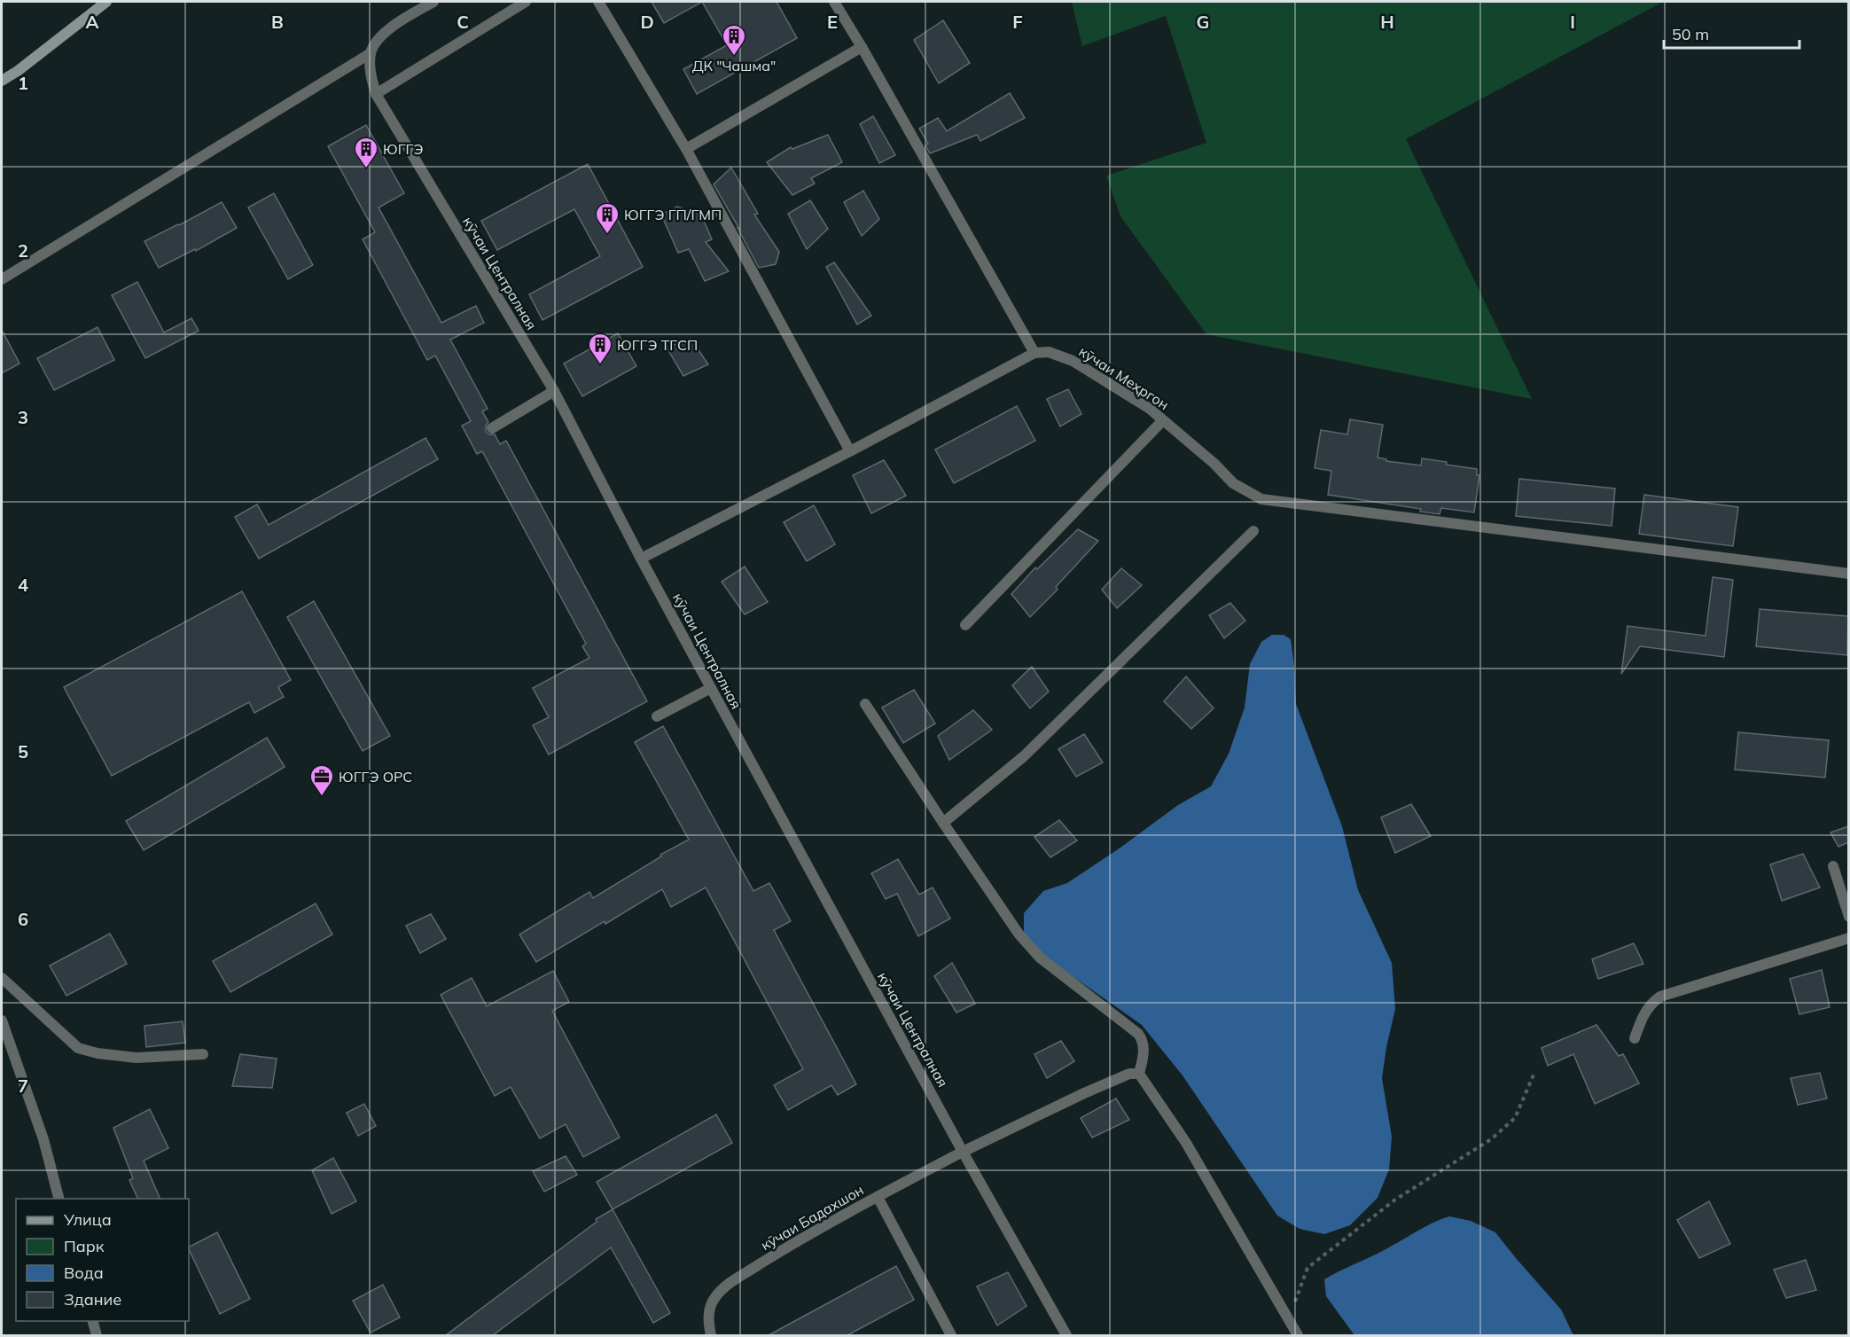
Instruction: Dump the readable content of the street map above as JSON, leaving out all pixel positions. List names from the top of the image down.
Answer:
{
  "streets": {
    "street": ["кӯчаи Централная", "кӯчаи Меҳргон", "кӯчаи Бадахшон"]
  },
  "crossings": [
    ["кӯчаи Централная", "кӯчаи Бадахшон"]
  ],
  "places": {
    "building": [
      "ДК \"Чашма\"",
      "ЮГГЭ",
      "ЮГГЭ ГП/ГМП",
      "ЮГГЭ ТГСП"
    ],
    "office": ["ЮГГЭ ОРС"]
  },
  "legend": [
    "Улица",
    "Парк",
    "Вода",
    "Здание"
  ],
  "scale_bar": "50 m",
  "grid": {
    "columns": [
      "A",
      "B",
      "C",
      "D",
      "E",
      "F",
      "G",
      "H",
      "I"
    ],
    "rows": [
      "1",
      "2",
      "3",
      "4",
      "5",
      "6",
      "7"
    ]
  }
}
